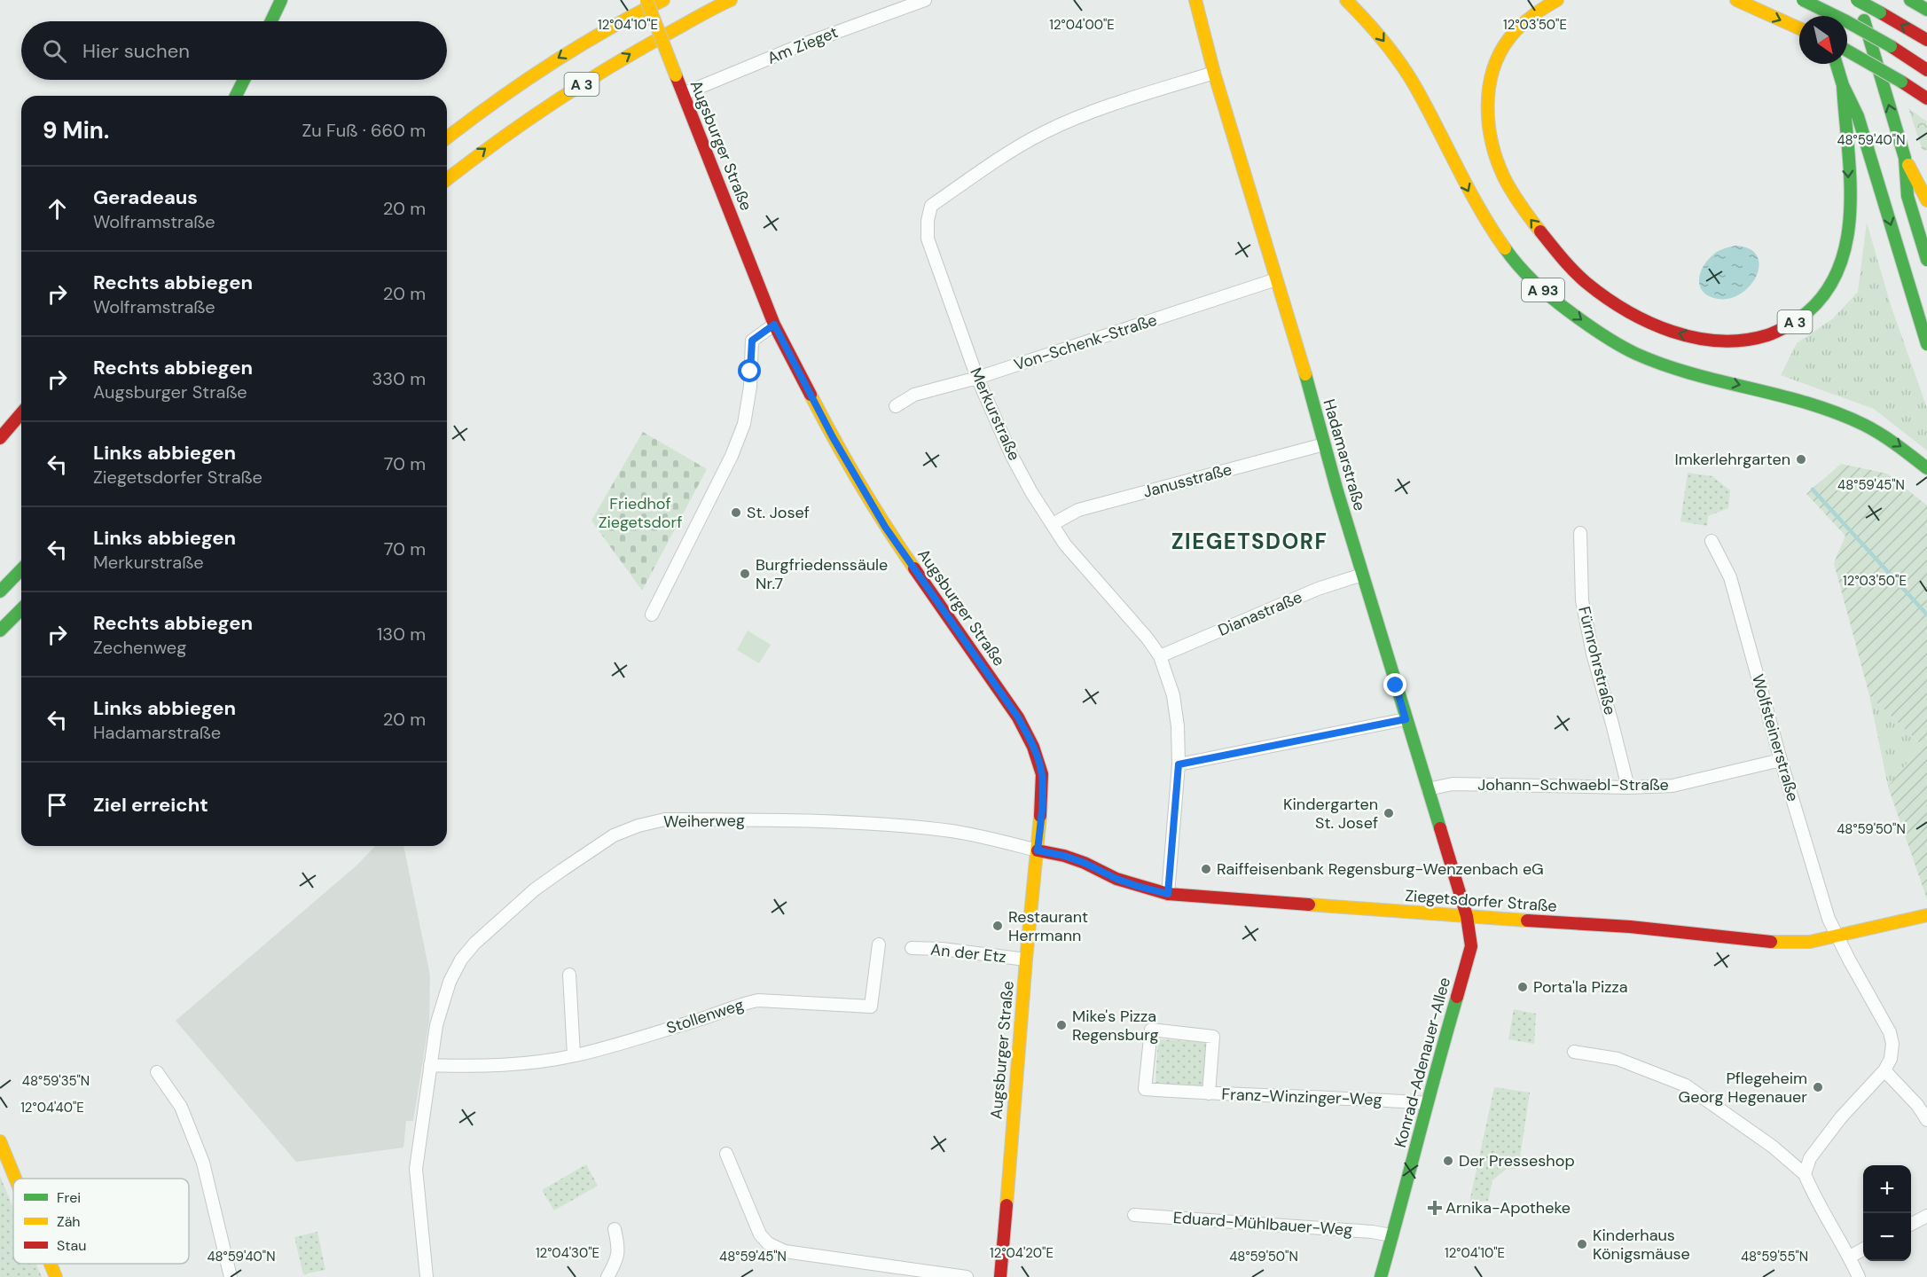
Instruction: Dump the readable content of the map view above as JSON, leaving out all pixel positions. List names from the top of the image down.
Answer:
{
  "streets": {
    "main road": [
      "A 3",
      "Augsburger Straße",
      "A 93",
      "Hadamarstraße",
      "Ziegetsdorfer Straße",
      "Konrad-Adenauer-Allee"
    ],
    "street": [
      "Am Zieget",
      "Von-Schenk-Straße",
      "Merkurstraße",
      "Janusstraße",
      "Dianastraße",
      "Fürnrohrstraße",
      "Wolfsteinerstraße",
      "Johann-Schwaebl-Straße",
      "Weiherweg",
      "An der Etz",
      "Stollenweg",
      "Franz-Winzinger-Weg",
      "Eduard-Mühlbauer-Weg"
    ]
  },
  "crossings": [
    ["Am Zieget", "Augsburger Straße"],
    ["Augsburger Straße", "Weiherweg"],
    ["Augsburger Straße", "Ziegetsdorfer Straße"],
    ["Augsburger Straße", "An der Etz"],
    ["Von-Schenk-Straße", "Merkurstraße"],
    ["Von-Schenk-Straße", "Hadamarstraße"],
    ["Merkurstraße", "Hadamarstraße"],
    ["Merkurstraße", "Janusstraße"],
    ["Merkurstraße", "Dianastraße"],
    ["Merkurstraße", "Ziegetsdorfer Straße"],
    ["Hadamarstraße", "Janusstraße"],
    ["Hadamarstraße", "Dianastraße"],
    ["Hadamarstraße", "Johann-Schwaebl-Straße"],
    ["Hadamarstraße", "Ziegetsdorfer Straße"],
    ["Hadamarstraße", "Konrad-Adenauer-Allee"],
    ["Fürnrohrstraße", "Johann-Schwaebl-Straße"],
    ["Wolfsteinerstraße", "Johann-Schwaebl-Straße"],
    ["Wolfsteinerstraße", "Ziegetsdorfer Straße"],
    ["Weiherweg", "Ziegetsdorfer Straße"],
    ["Weiherweg", "Stollenweg"],
    ["Ziegetsdorfer Straße", "Konrad-Adenauer-Allee"],
    ["Konrad-Adenauer-Allee", "Franz-Winzinger-Weg"],
    ["Konrad-Adenauer-Allee", "Eduard-Mühlbauer-Weg"]
  ],
  "districts": ["ZIEGETSDORF"],
  "parks": ["Friedhof Ziegetsdorf"],
  "places": {
    "other": [
      "Imkerlehrgarten",
      "St. Josef",
      "Burgfriedenssäule Nr.7",
      "Kindergarten St. Josef",
      "Raiffeisenbank Regensburg-Wenzenbach eG",
      "Restaurant Herrmann",
      "Porta'la Pizza",
      "Mike's Pizza Regensburg",
      "Pflegeheim Georg Hegenauer",
      "Der Presseshop",
      "Kinderhaus Königsmäuse"
    ],
    "health": ["Arnika-Apotheke"]
  },
  "legend": ["Frei", "Zäh", "Stau"],
  "north": "bottom right",
  "page": {
    "search": "Hier suchen",
    "heading": ["9 Min.", "Zu Fuß · 660 m"],
    "list": [
      ["Geradeaus", "Wolframstraße", "20 m"],
      ["Rechts abbiegen", "Wolframstraße", "20 m"],
      ["Rechts abbiegen", "Augsburger Straße", "330 m"],
      ["Links abbiegen", "Ziegetsdorfer Straße", "70 m"],
      ["Links abbiegen", "Merkurstraße", "70 m"],
      ["Rechts abbiegen", "Zechenweg", "130 m"],
      ["Links abbiegen", "Hadamarstraße", "20 m"],
      "Ziel erreicht"
    ],
    "map_buttons": ["+", "−"]
  },
  "coordinates": [
    "12°04'10\"E",
    "12°04'00\"E",
    "12°03'50\"E",
    "48°59'40\"N",
    "48°59'45\"N",
    "48°59'50\"N",
    "48°59'35\"N",
    "12°04'40\"E",
    "12°04'30\"E",
    "12°04'20\"E",
    "48°59'55\"N"
  ]
}
